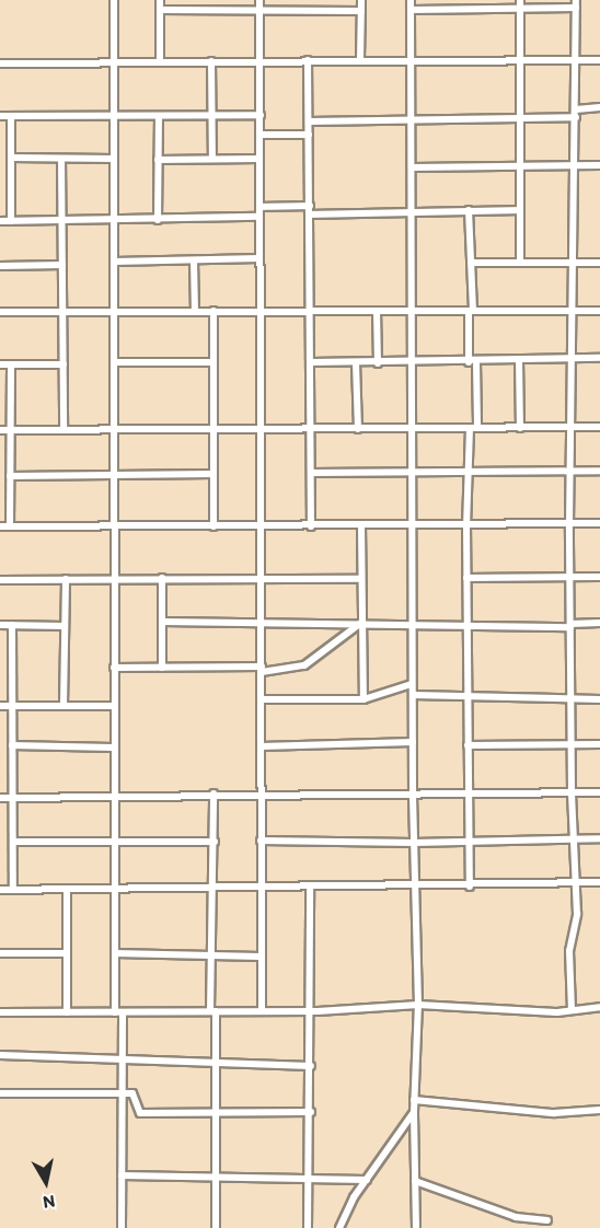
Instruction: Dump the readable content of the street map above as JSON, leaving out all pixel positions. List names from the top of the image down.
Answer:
{
  "north": "bottom"
}
